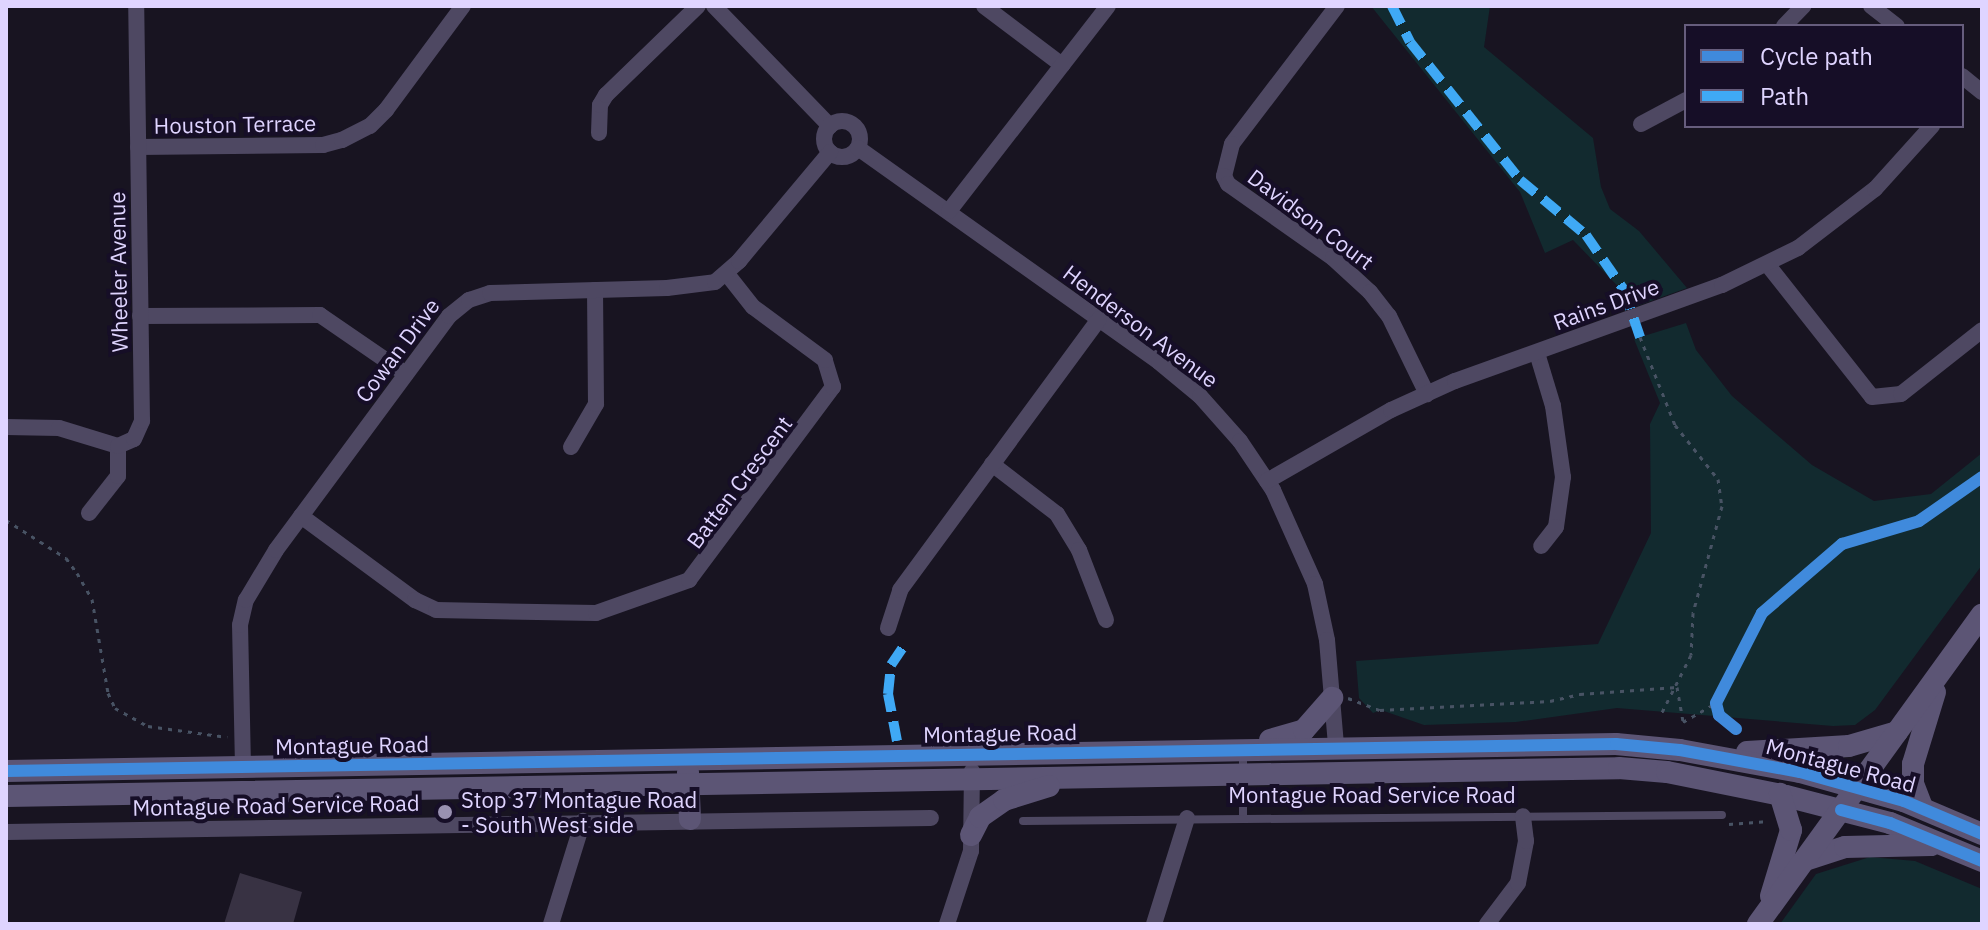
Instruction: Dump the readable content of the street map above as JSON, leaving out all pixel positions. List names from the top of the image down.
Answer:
{
  "streets": {
    "main road": ["Montague Road"],
    "street": [
      "Houston Terrace",
      "Davidson Court",
      "Wheeler Avenue",
      "Rains Drive",
      "Henderson Avenue",
      "Cowan Drive",
      "Batten Crescent",
      "Montague Road Service Road"
    ]
  },
  "crossings": [
    ["Houston Terrace", "Wheeler Avenue"],
    ["Davidson Court", "Rains Drive"],
    ["Rains Drive", "Henderson Avenue"],
    ["Henderson Avenue", "Montague Road"],
    ["Cowan Drive", "Batten Crescent"],
    ["Cowan Drive", "Montague Road"]
  ],
  "places": ["Stop 37 Montague Road - South West side"],
  "legend": ["Cycle path", "Path"]
}
